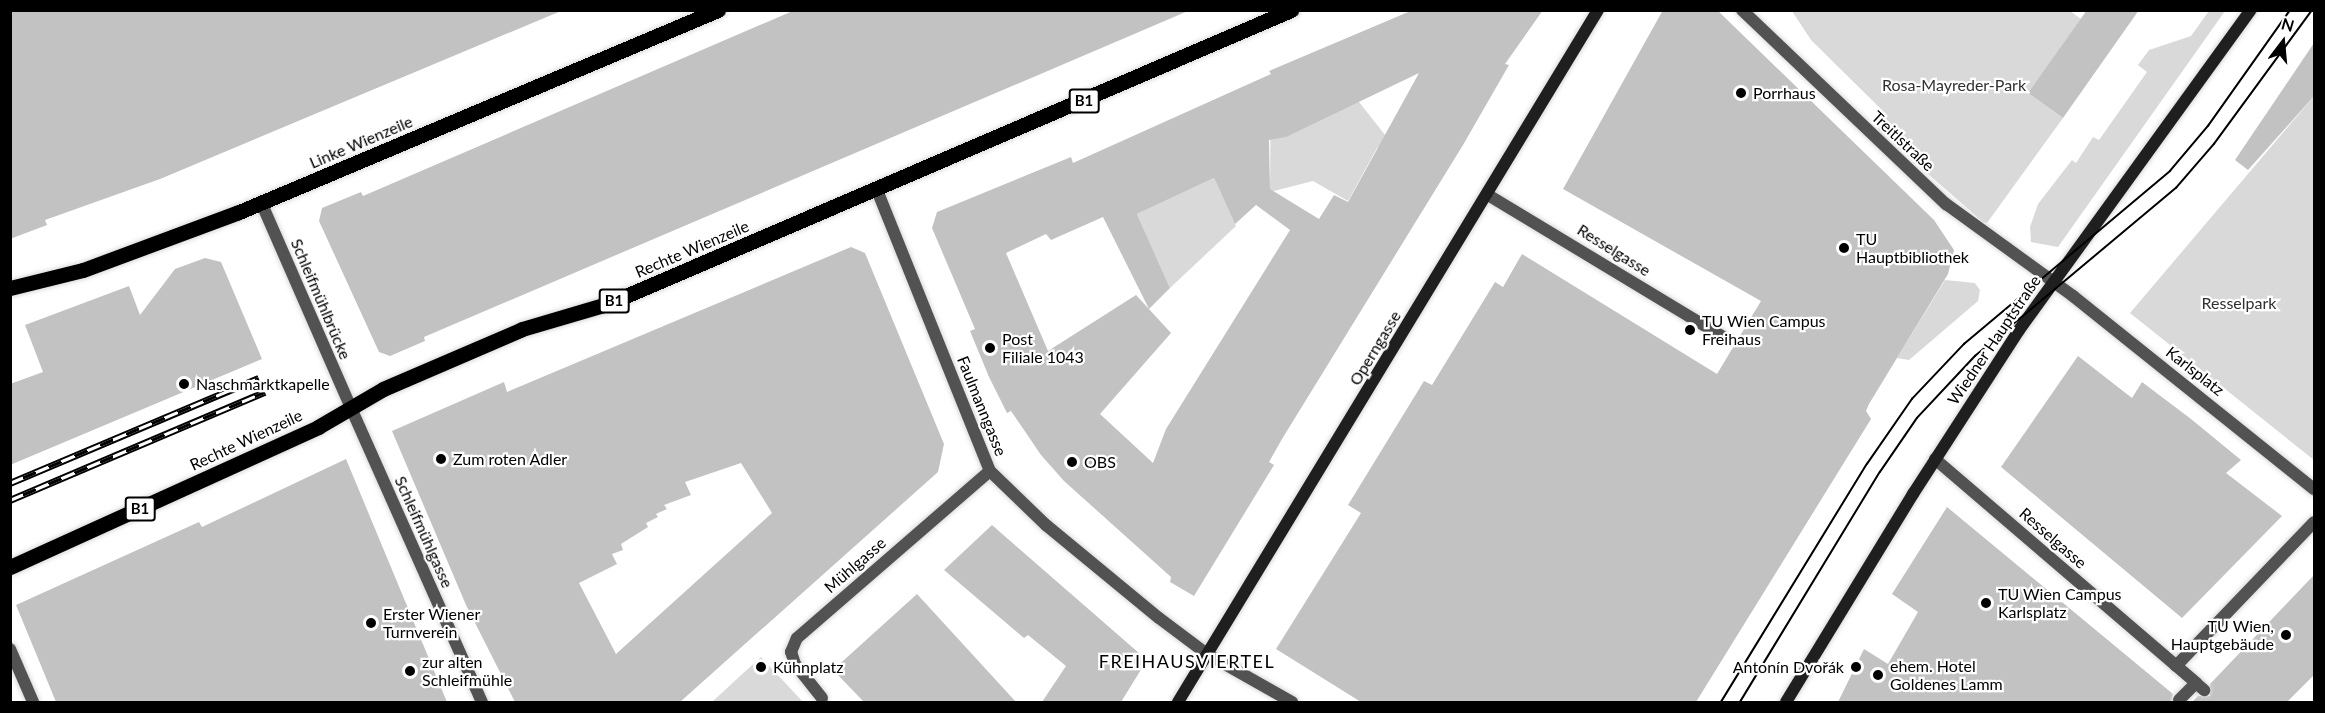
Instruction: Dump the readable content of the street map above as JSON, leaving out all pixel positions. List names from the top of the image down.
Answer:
{
  "streets": {
    "main road": [
      "B1",
      "Linke Wienzeile",
      "Rechte Wienzeile",
      "Wiedner Hauptstraße",
      "Operngasse"
    ],
    "street": [
      "Treitlstraße",
      "Resselgasse",
      "Schleifmühlbrücke",
      "Karlsplatz",
      "Faulmanngasse",
      "Schleifmühlgasse",
      "Mühlgasse"
    ]
  },
  "crossings": [
    ["Treitlstraße", "Wiedner Hauptstraße"],
    ["Treitlstraße", "Karlsplatz"],
    ["Linke Wienzeile", "Schleifmühlbrücke"],
    ["Rechte Wienzeile", "Schleifmühlbrücke"],
    ["Rechte Wienzeile", "Faulmanngasse"],
    ["Rechte Wienzeile", "Schleifmühlgasse"],
    ["Resselgasse", "Wiedner Hauptstraße"],
    ["Resselgasse", "Operngasse"],
    ["Schleifmühlbrücke", "Schleifmühlgasse"],
    ["Wiedner Hauptstraße", "Karlsplatz"],
    ["Operngasse", "Faulmanngasse"],
    ["Faulmanngasse", "Mühlgasse"]
  ],
  "districts": ["FREIHAUSVIERTEL"],
  "parks": ["Rosa-Mayreder-Park", "Resselpark"],
  "places": [
    "Porrhaus",
    "TU Hauptbibliothek",
    "TU Wien Campus Freihaus",
    "Post Filiale 1043",
    "Naschmarktkapelle",
    "Zum roten Adler",
    "OBS",
    "TU Wien Campus Karlsplatz",
    "Erster Wiener Turnverein",
    "TU Wien, Hauptgebäude",
    "Kühnplatz",
    "Antonín Dvořák",
    "zur alten Schleifmühle",
    "ehem. Hotel Goldenes Lamm"
  ],
  "north": "top"
}
